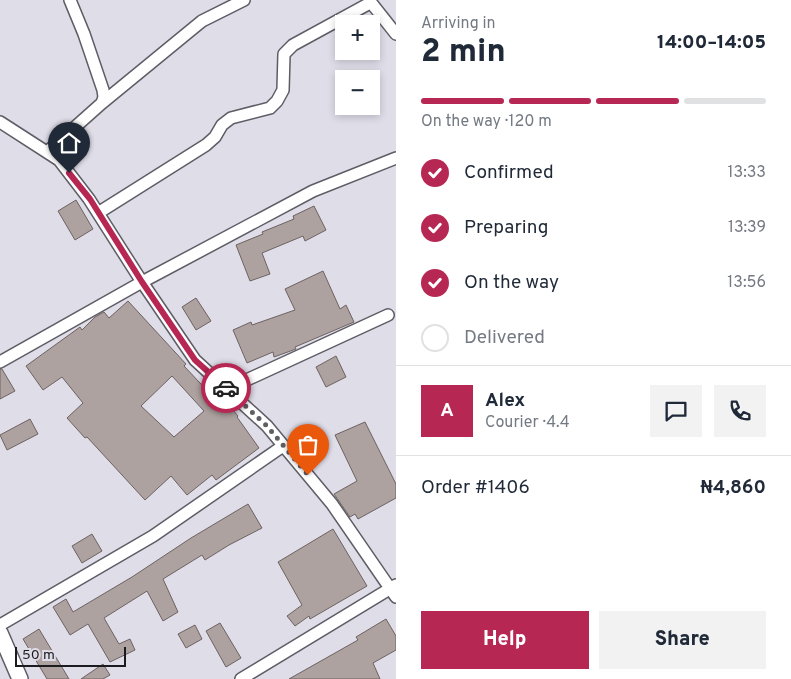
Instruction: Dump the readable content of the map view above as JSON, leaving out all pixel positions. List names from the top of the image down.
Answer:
{
  "scale_bar": "50 m",
  "page": {
    "heading": ["2 min", "Arriving in", "14:00–14:05"],
    "panel": [
      "Alex",
      "Courier · 4.4",
      "Order #1406",
      "₦4,860"
    ],
    "map_buttons": ["+", "−"],
    "bar": "On the way · 120 m",
    "list": [
      ["Confirmed", "13:33"],
      ["Preparing", "13:39"],
      ["On the way", "13:56"],
      "Delivered"
    ],
    "round": "A",
    "buttons": ["Help", "Share"],
    "scale": "50 m"
  }
}
